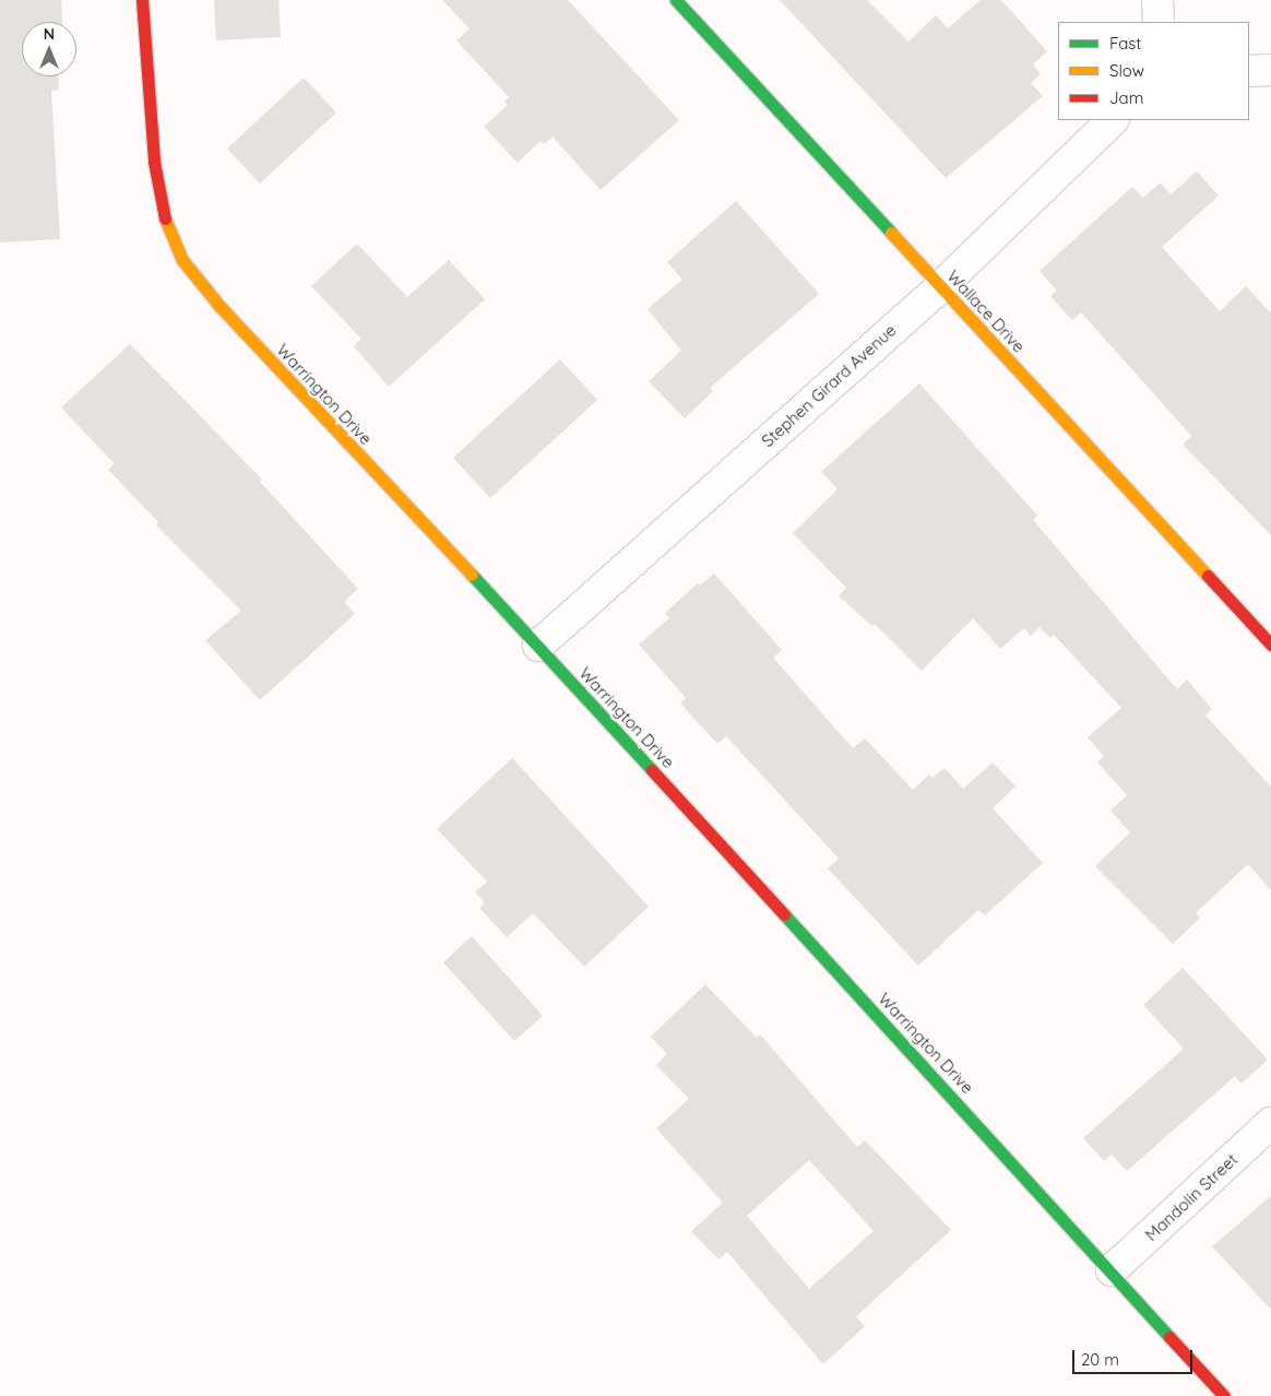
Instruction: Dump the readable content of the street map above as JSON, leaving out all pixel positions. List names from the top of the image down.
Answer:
{
  "streets": {
    "street": [
      "Wallace Drive",
      "Stephen Girard Avenue",
      "Warrington Drive",
      "Mandolin Street"
    ]
  },
  "crossings": [
    ["Wallace Drive", "Stephen Girard Avenue"],
    ["Stephen Girard Avenue", "Warrington Drive"],
    ["Warrington Drive", "Mandolin Street"]
  ],
  "legend": ["Fast", "Slow", "Jam"],
  "scale_bar": "20 m",
  "north": "top"
}
